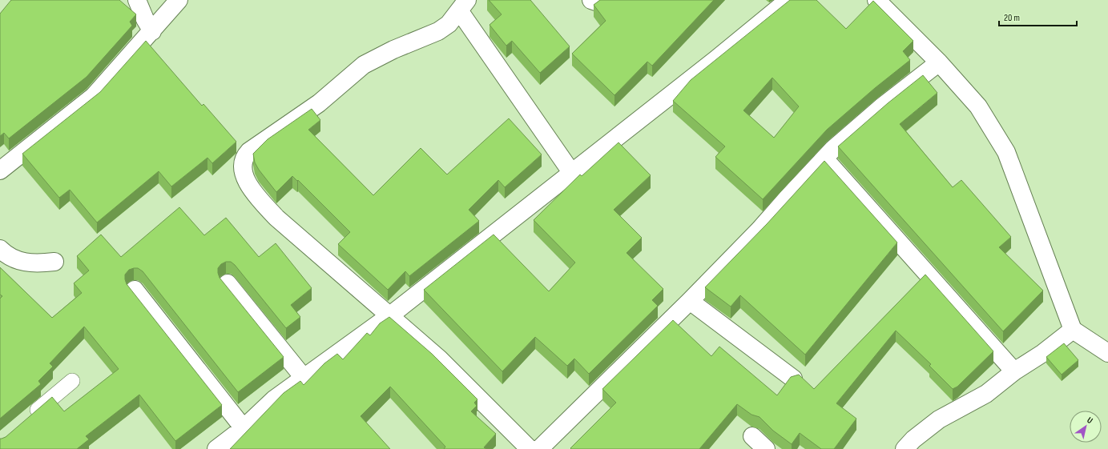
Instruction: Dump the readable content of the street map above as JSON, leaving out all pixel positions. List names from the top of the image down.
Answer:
{
  "scale_bar": "20 m",
  "north": "top right"
}
